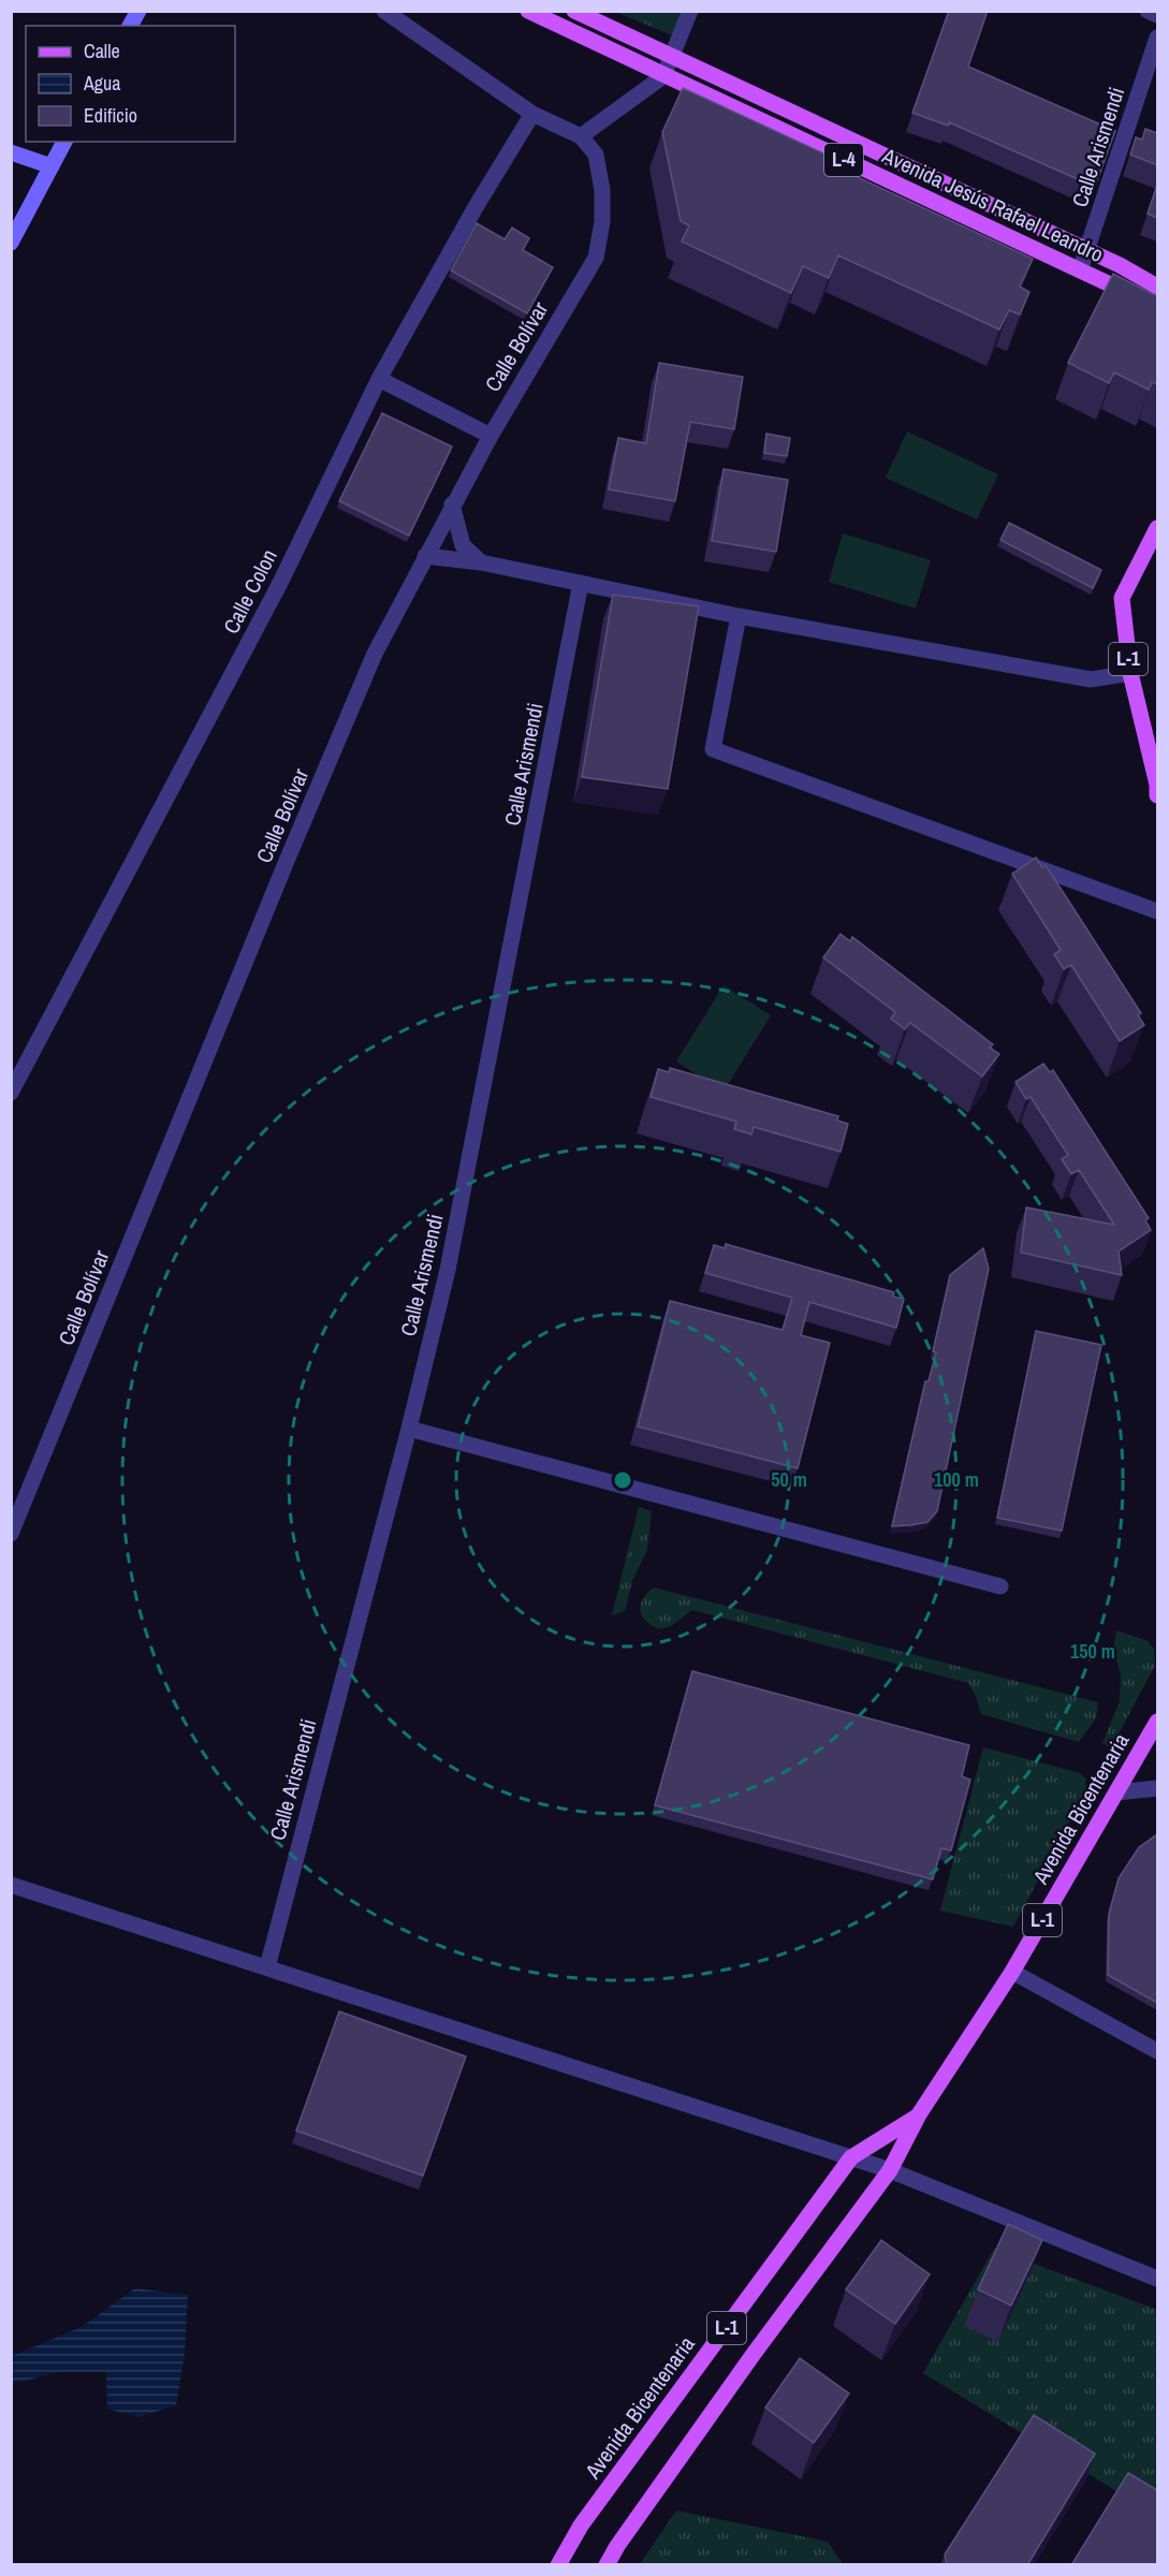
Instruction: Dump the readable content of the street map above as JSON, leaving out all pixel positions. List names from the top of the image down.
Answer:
{
  "streets": {
    "main road": [
      "L-4",
      "Avenida Jesús Rafael Leandro",
      "L-1",
      "Avenida Bicentenaria"
    ],
    "street": ["Calle Arismendi", "Calle Bolívar", "Calle Colon"]
  },
  "crossings": [
    ["Calle Arismendi", "Avenida Jesús Rafael Leandro"]
  ],
  "legend": ["Calle", "Agua", "Edificio"],
  "rings": ["50 m", "100 m", "150 m"]
}
